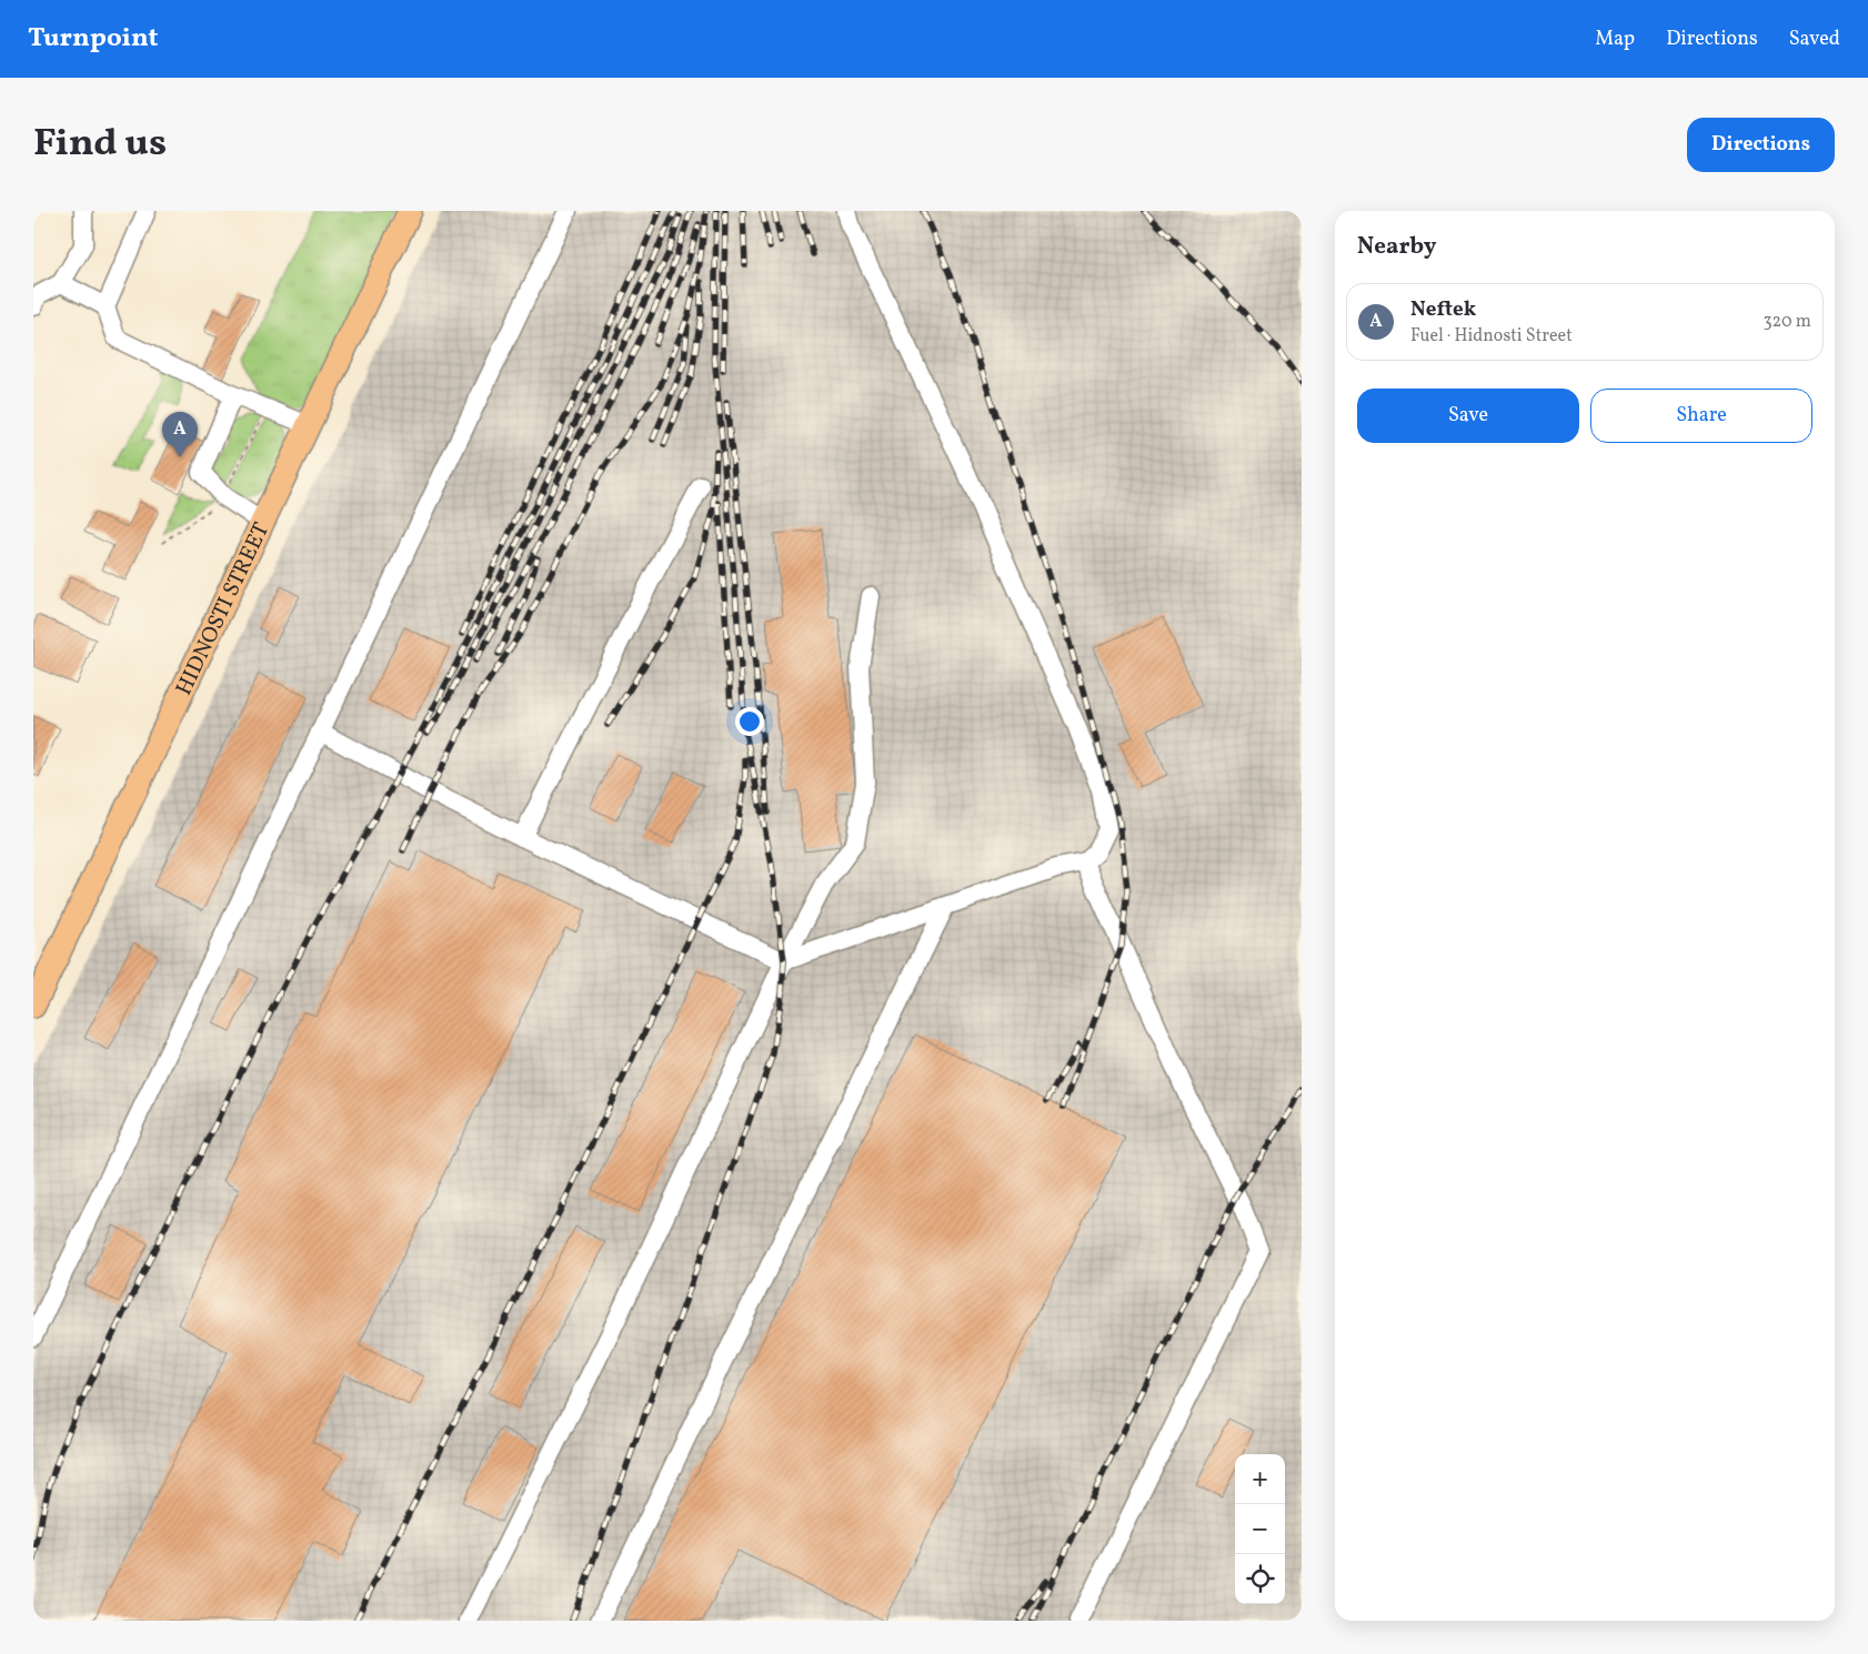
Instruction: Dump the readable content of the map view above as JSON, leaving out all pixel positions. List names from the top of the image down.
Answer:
{
  "streets": {
    "main road": ["HIDNOSTI STREET"]
  },
  "page": {
    "header": "Turnpoint",
    "nav": ["Map", "Directions", "Saved"],
    "title": "Find us",
    "buttons": [
      "Directions",
      ["Save", "Share"]
    ],
    "heading": "Nearby",
    "list": [
      {
        "mark": "A",
        "name": "Neftek",
        "note": "Fuel · Hidnosti Street",
        "value": "320 m"
      }
    ],
    "pins": "A",
    "map_buttons": ["+", "−"]
  }
}
